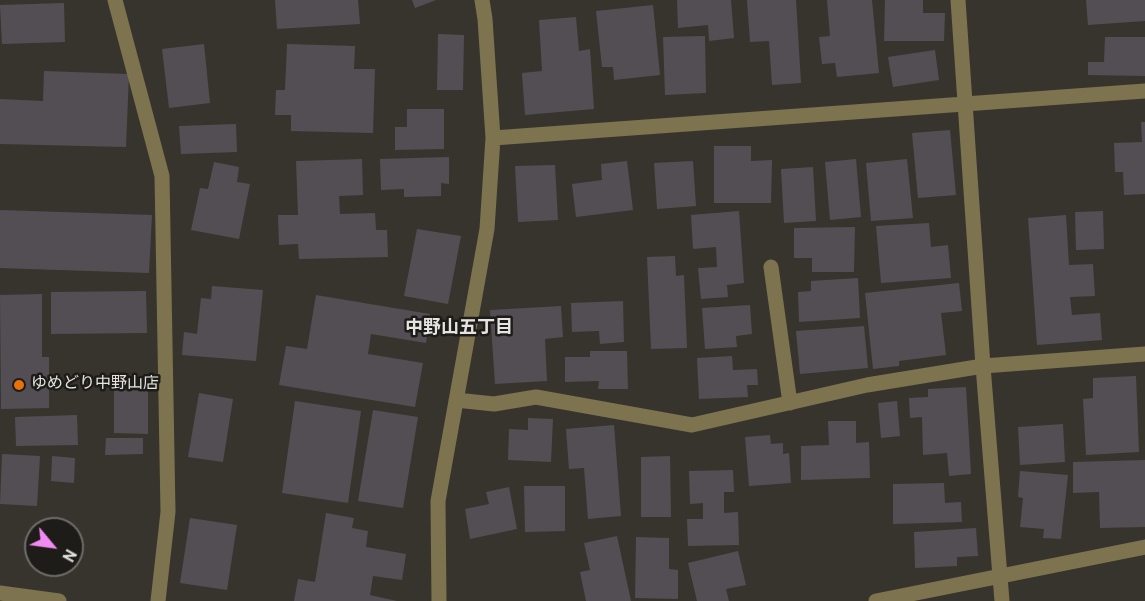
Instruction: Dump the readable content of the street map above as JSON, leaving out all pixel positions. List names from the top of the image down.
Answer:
{
  "districts": ["中野山五丁目"],
  "places": ["ゆめどり中野山店"],
  "north": "bottom right"
}
